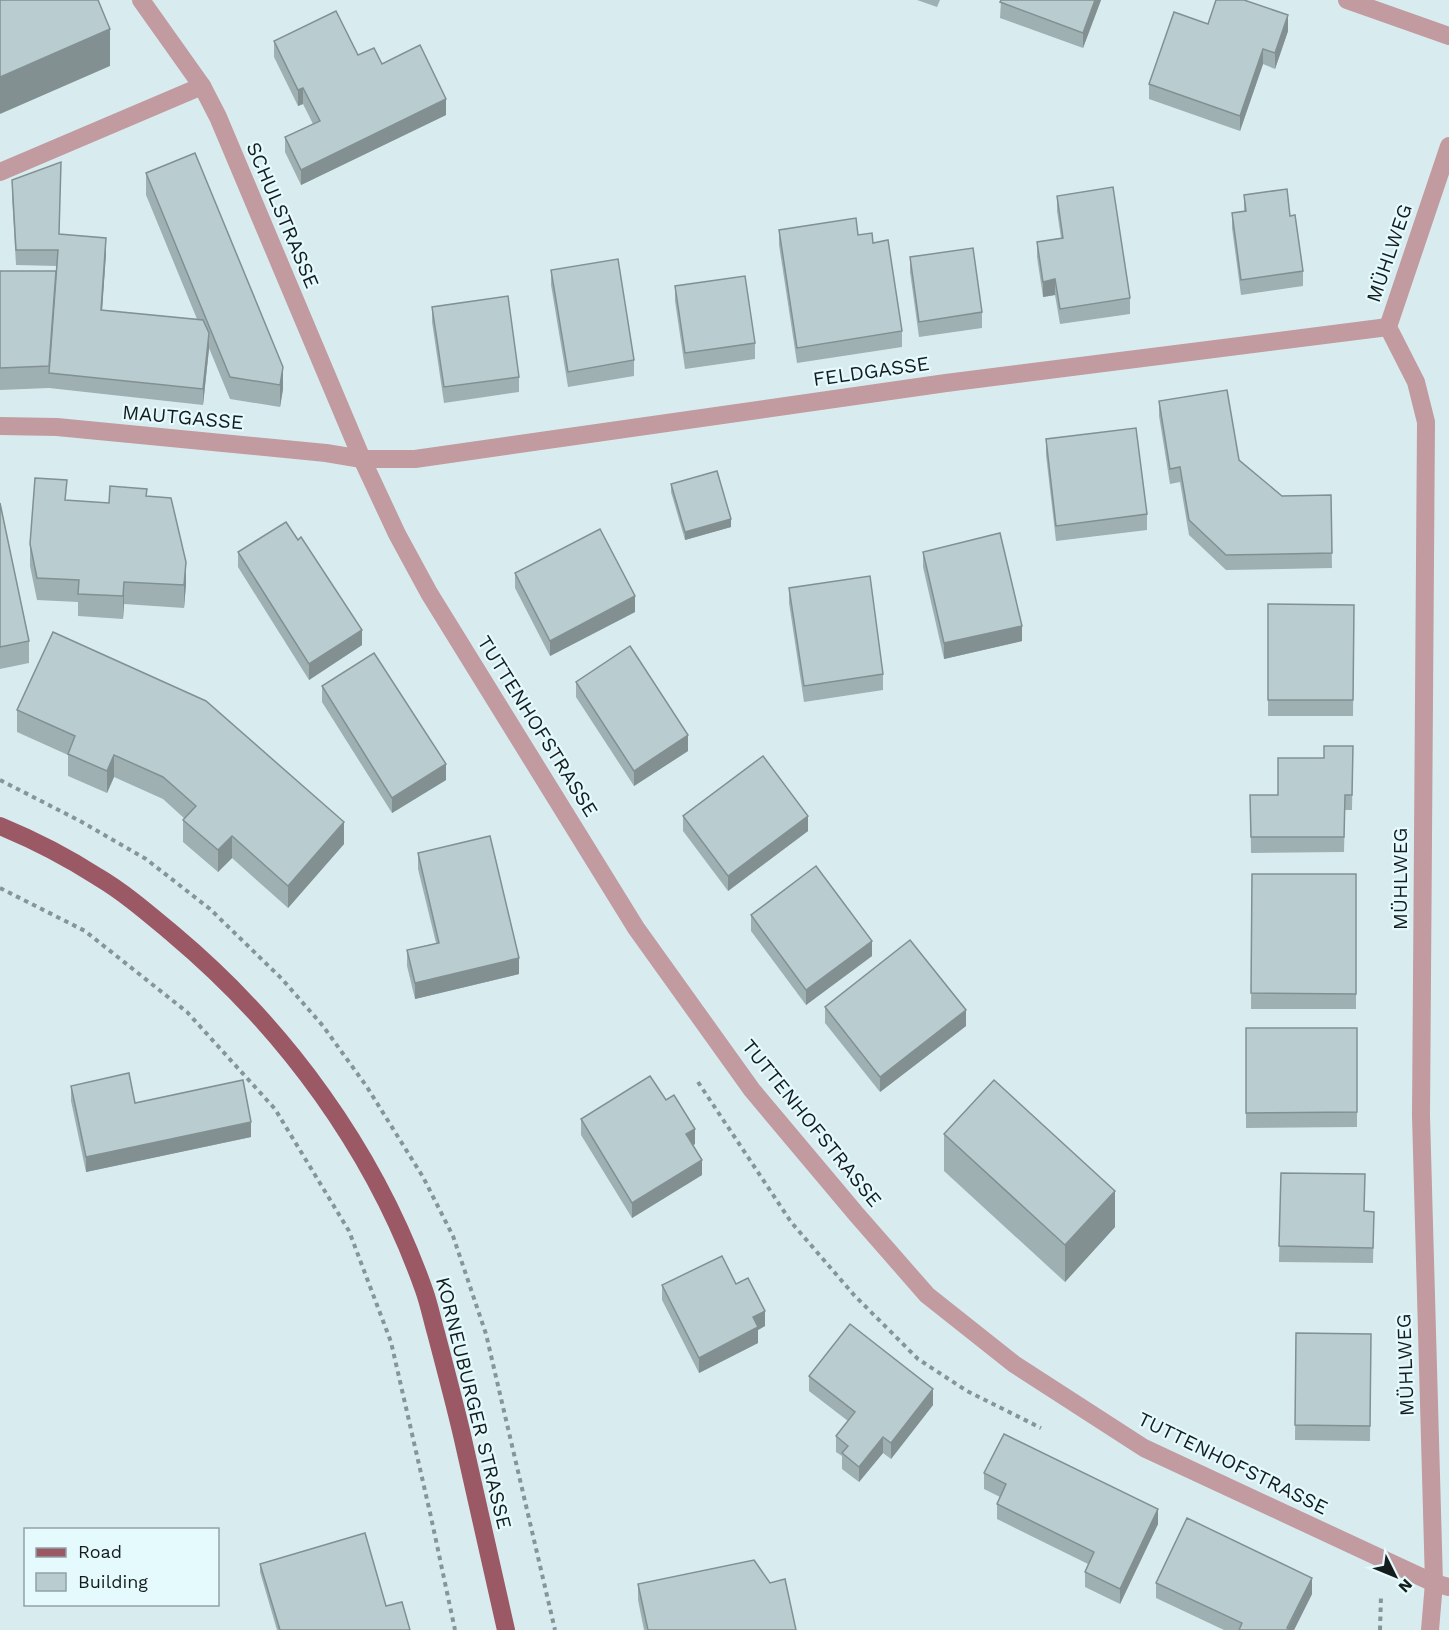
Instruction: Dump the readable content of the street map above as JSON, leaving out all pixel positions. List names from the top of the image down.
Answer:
{
  "streets": {
    "main road": ["KORNEUBURGER STRASSE"],
    "street": [
      "SCHULSTRASSE",
      "MÜHLWEG",
      "FELDGASSE",
      "MAUTGASSE",
      "TUTTENHOFSTRASSE"
    ]
  },
  "crossings": [
    ["SCHULSTRASSE", "FELDGASSE"],
    ["SCHULSTRASSE", "MAUTGASSE"],
    ["SCHULSTRASSE", "TUTTENHOFSTRASSE"],
    ["MÜHLWEG", "FELDGASSE"],
    ["MÜHLWEG", "TUTTENHOFSTRASSE"],
    ["FELDGASSE", "MAUTGASSE"],
    ["FELDGASSE", "TUTTENHOFSTRASSE"],
    ["MAUTGASSE", "TUTTENHOFSTRASSE"]
  ],
  "legend": ["Road", "Building"],
  "north": "bottom right"
}
